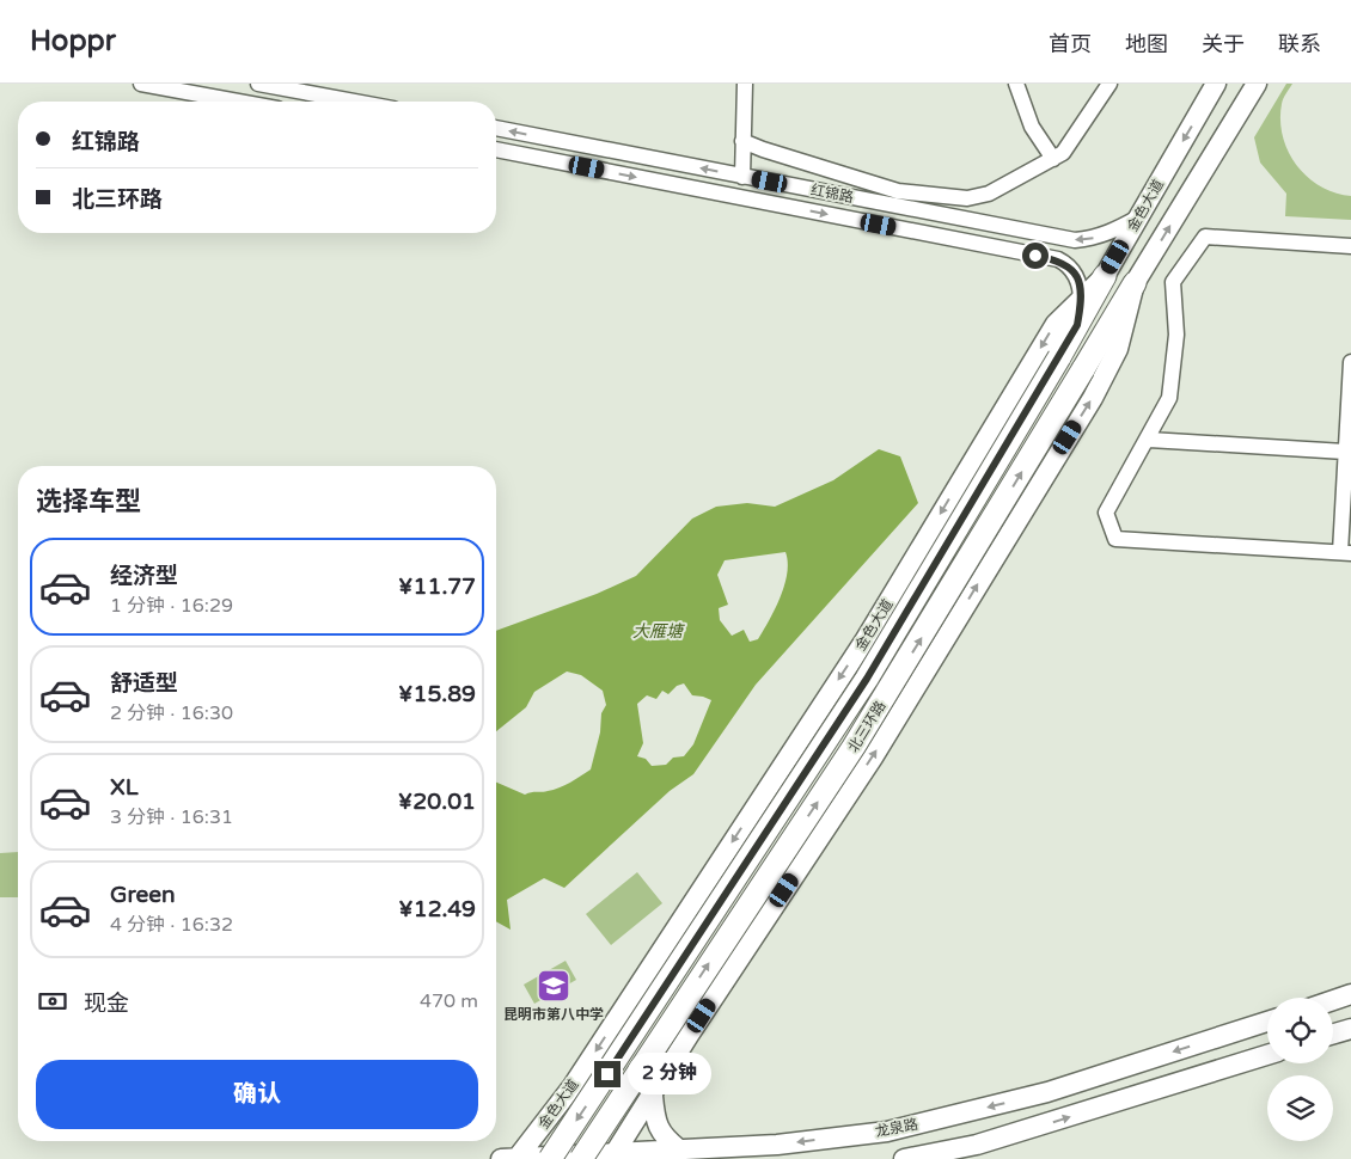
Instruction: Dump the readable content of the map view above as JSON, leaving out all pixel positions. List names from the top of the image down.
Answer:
{
  "streets": {
    "highway": ["北三环路"],
    "main road": ["金色大道", "龙泉路"],
    "street": ["红锦路"]
  },
  "crossings": [
    ["红锦路", "金色大道"],
    ["金色大道", "北三环路"],
    ["金色大道", "龙泉路"]
  ],
  "water": ["大雁塘"],
  "places": {
    "school or university": ["昆明市第八中学"]
  },
  "page": {
    "header": "Hoppr",
    "nav": [
      "首页",
      "地图",
      "关于",
      "联系"
    ],
    "banner": ["红锦路", "北三环路"],
    "heading": "选择车型",
    "list": [
      {
        "name": "经济型",
        "note": "1 分钟 · 16:29",
        "value": "¥11.77"
      },
      {
        "name": "舒适型",
        "note": "2 分钟 · 16:30",
        "value": "¥15.89"
      },
      {
        "name": "XL",
        "note": "3 分钟 · 16:31",
        "value": "¥20.01"
      },
      {
        "name": "Green",
        "note": "4 分钟 · 16:32",
        "value": "¥12.49"
      }
    ],
    "pay": ["现金", "470 m"],
    "buttons": "确认",
    "bubble": "2 分钟"
  }
}
